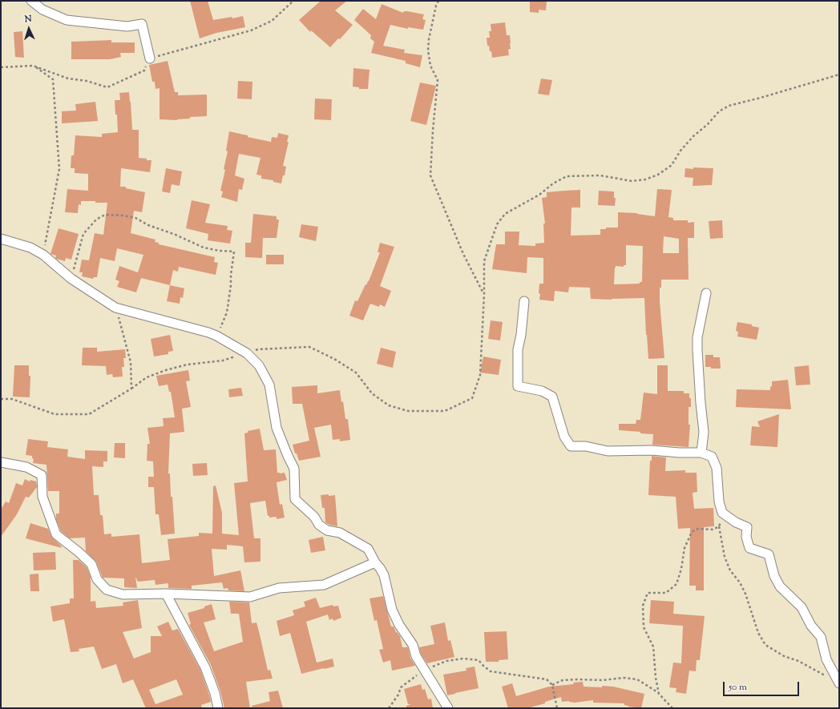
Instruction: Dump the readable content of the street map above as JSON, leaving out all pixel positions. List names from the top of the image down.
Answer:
{
  "scale_bar": "50 m",
  "north": "top"
}
